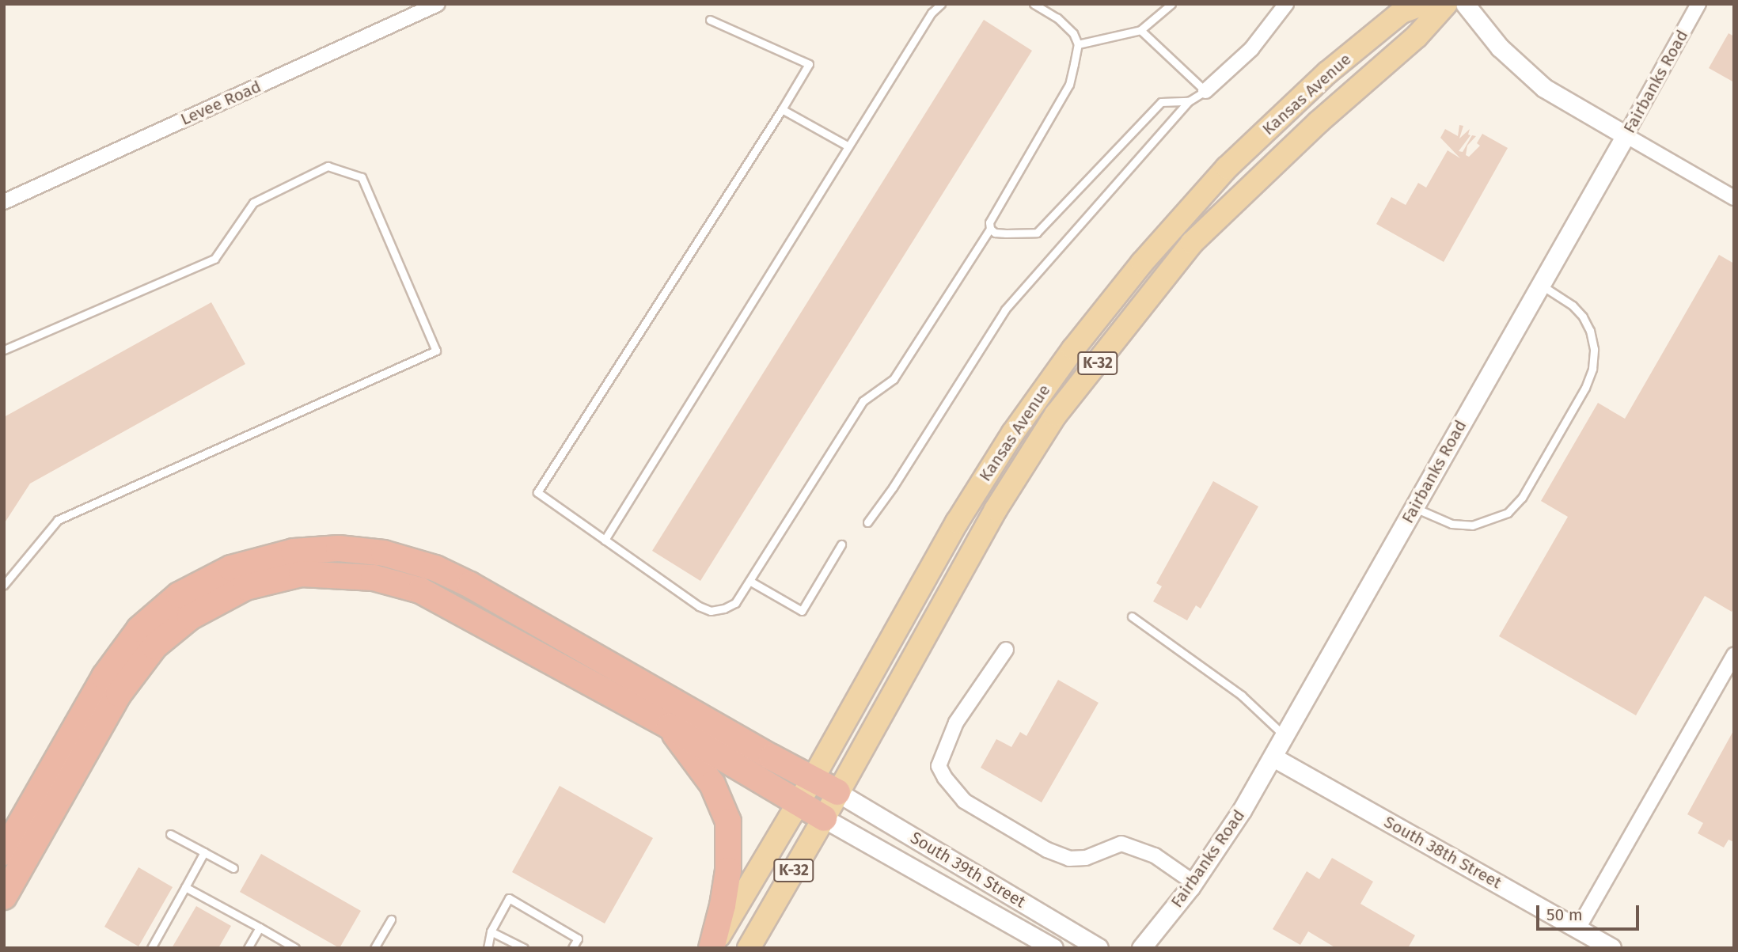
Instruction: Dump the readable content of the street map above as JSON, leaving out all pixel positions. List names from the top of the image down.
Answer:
{
  "streets": {
    "main road": ["Kansas Avenue", "K-32"],
    "street": [
      "Fairbanks Road",
      "Levee Road",
      "South 38th Street",
      "South 39th Street"
    ]
  },
  "crossings": [
    ["Fairbanks Road", "South 38th Street"],
    ["Kansas Avenue", "South 39th Street"]
  ],
  "scale_bar": "50 m"
}
